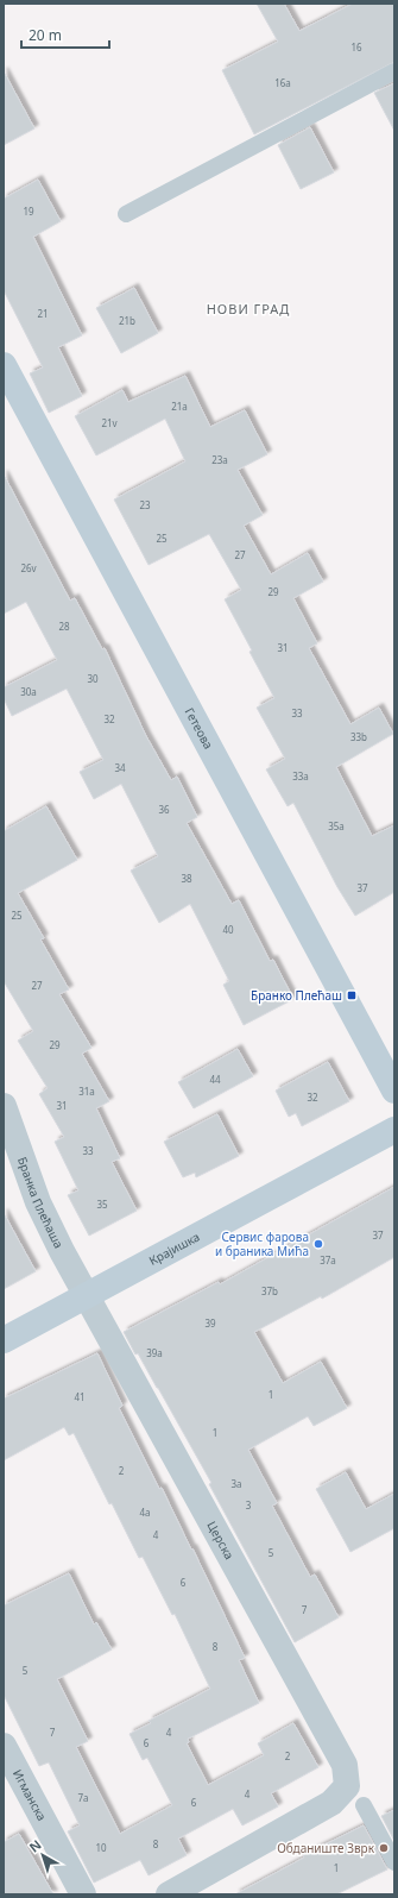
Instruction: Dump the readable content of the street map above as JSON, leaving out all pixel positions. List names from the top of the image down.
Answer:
{
  "streets": {
    "main road": ["Гетеова", "Крајишка"],
    "street": ["Бранка Плећаша", "Церска", "Игманска"]
  },
  "crossings": [
    ["Бранка Плећаша", "Крајишка"],
    ["Бранка Плећаша", "Церска"],
    ["Крајишка", "Церска"]
  ],
  "districts": ["НОВИ ГРАД"],
  "places": {
    "transit": ["Бранко Плећаш"],
    "other": ["Сервис фарова и браника Мића", "Обданиште Зврк"]
  },
  "house_numbers": [
    "16",
    "16a",
    "19",
    "21",
    "21b",
    "21a",
    "21v",
    "23a",
    "23",
    "25",
    "27",
    "26v",
    "29",
    "28",
    "31",
    "30",
    "30a",
    "33",
    "32",
    "33b",
    "34",
    "33a",
    "36",
    "35a",
    "38",
    "37",
    "25",
    "40",
    "27",
    "29",
    "44",
    "31a",
    "32",
    "31",
    "33",
    "35",
    "37",
    "37a",
    "37b",
    "39",
    "39a",
    "1",
    "41",
    "1",
    "2",
    "3a",
    "3",
    "4a",
    "4",
    "5",
    "6",
    "7",
    "8",
    "5",
    "7",
    "4",
    "6",
    "2",
    "4",
    "7a",
    "6",
    "8",
    "10",
    "1"
  ],
  "scale_bar": "20 m",
  "north": "top left"
}
